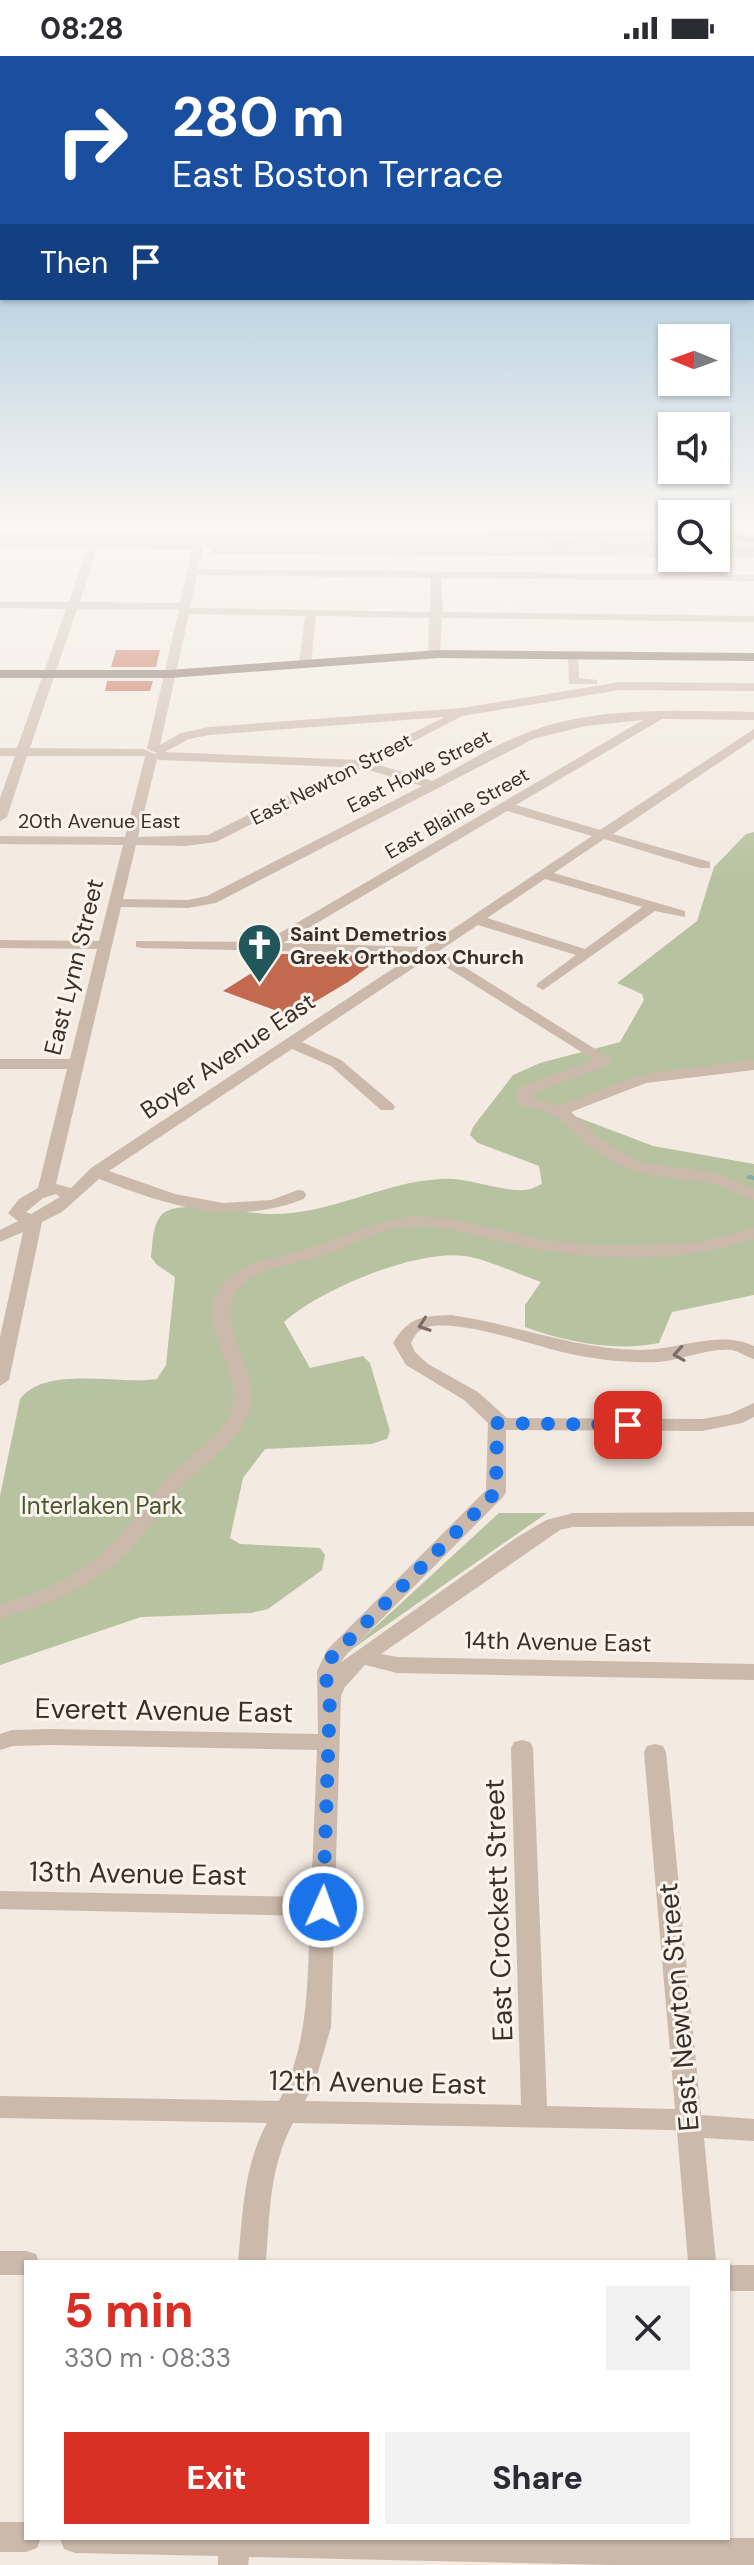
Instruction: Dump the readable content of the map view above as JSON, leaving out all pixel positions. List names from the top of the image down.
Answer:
{
  "streets": {
    "street": [
      "East Howe Street",
      "East Newton Street",
      "East Blaine Street",
      "20th Avenue East",
      "East Lynn Street",
      "Boyer Avenue East",
      "14th Avenue East",
      "Everett Avenue East",
      "13th Avenue East",
      "East Crockett Street",
      "12th Avenue East"
    ]
  },
  "crossings": [
    ["East Howe Street", "East Blaine Street"],
    ["East Howe Street", "East Lynn Street"],
    ["East Newton Street", "20th Avenue East"],
    ["East Newton Street", "12th Avenue East"],
    ["20th Avenue East", "East Lynn Street"],
    ["East Lynn Street", "Boyer Avenue East"],
    ["East Crockett Street", "12th Avenue East"]
  ],
  "parks": ["Interlaken Park"],
  "places": {
    "church": ["Saint Demetrios Greek Orthodox Church"]
  },
  "north": "left",
  "page": {
    "status": "08:28",
    "turn": ["280 m", "East Boston Terrace"],
    "then": "Then",
    "heading": ["5 min", "330 m · 08:33"],
    "buttons": ["Exit", "Share"]
  }
}
